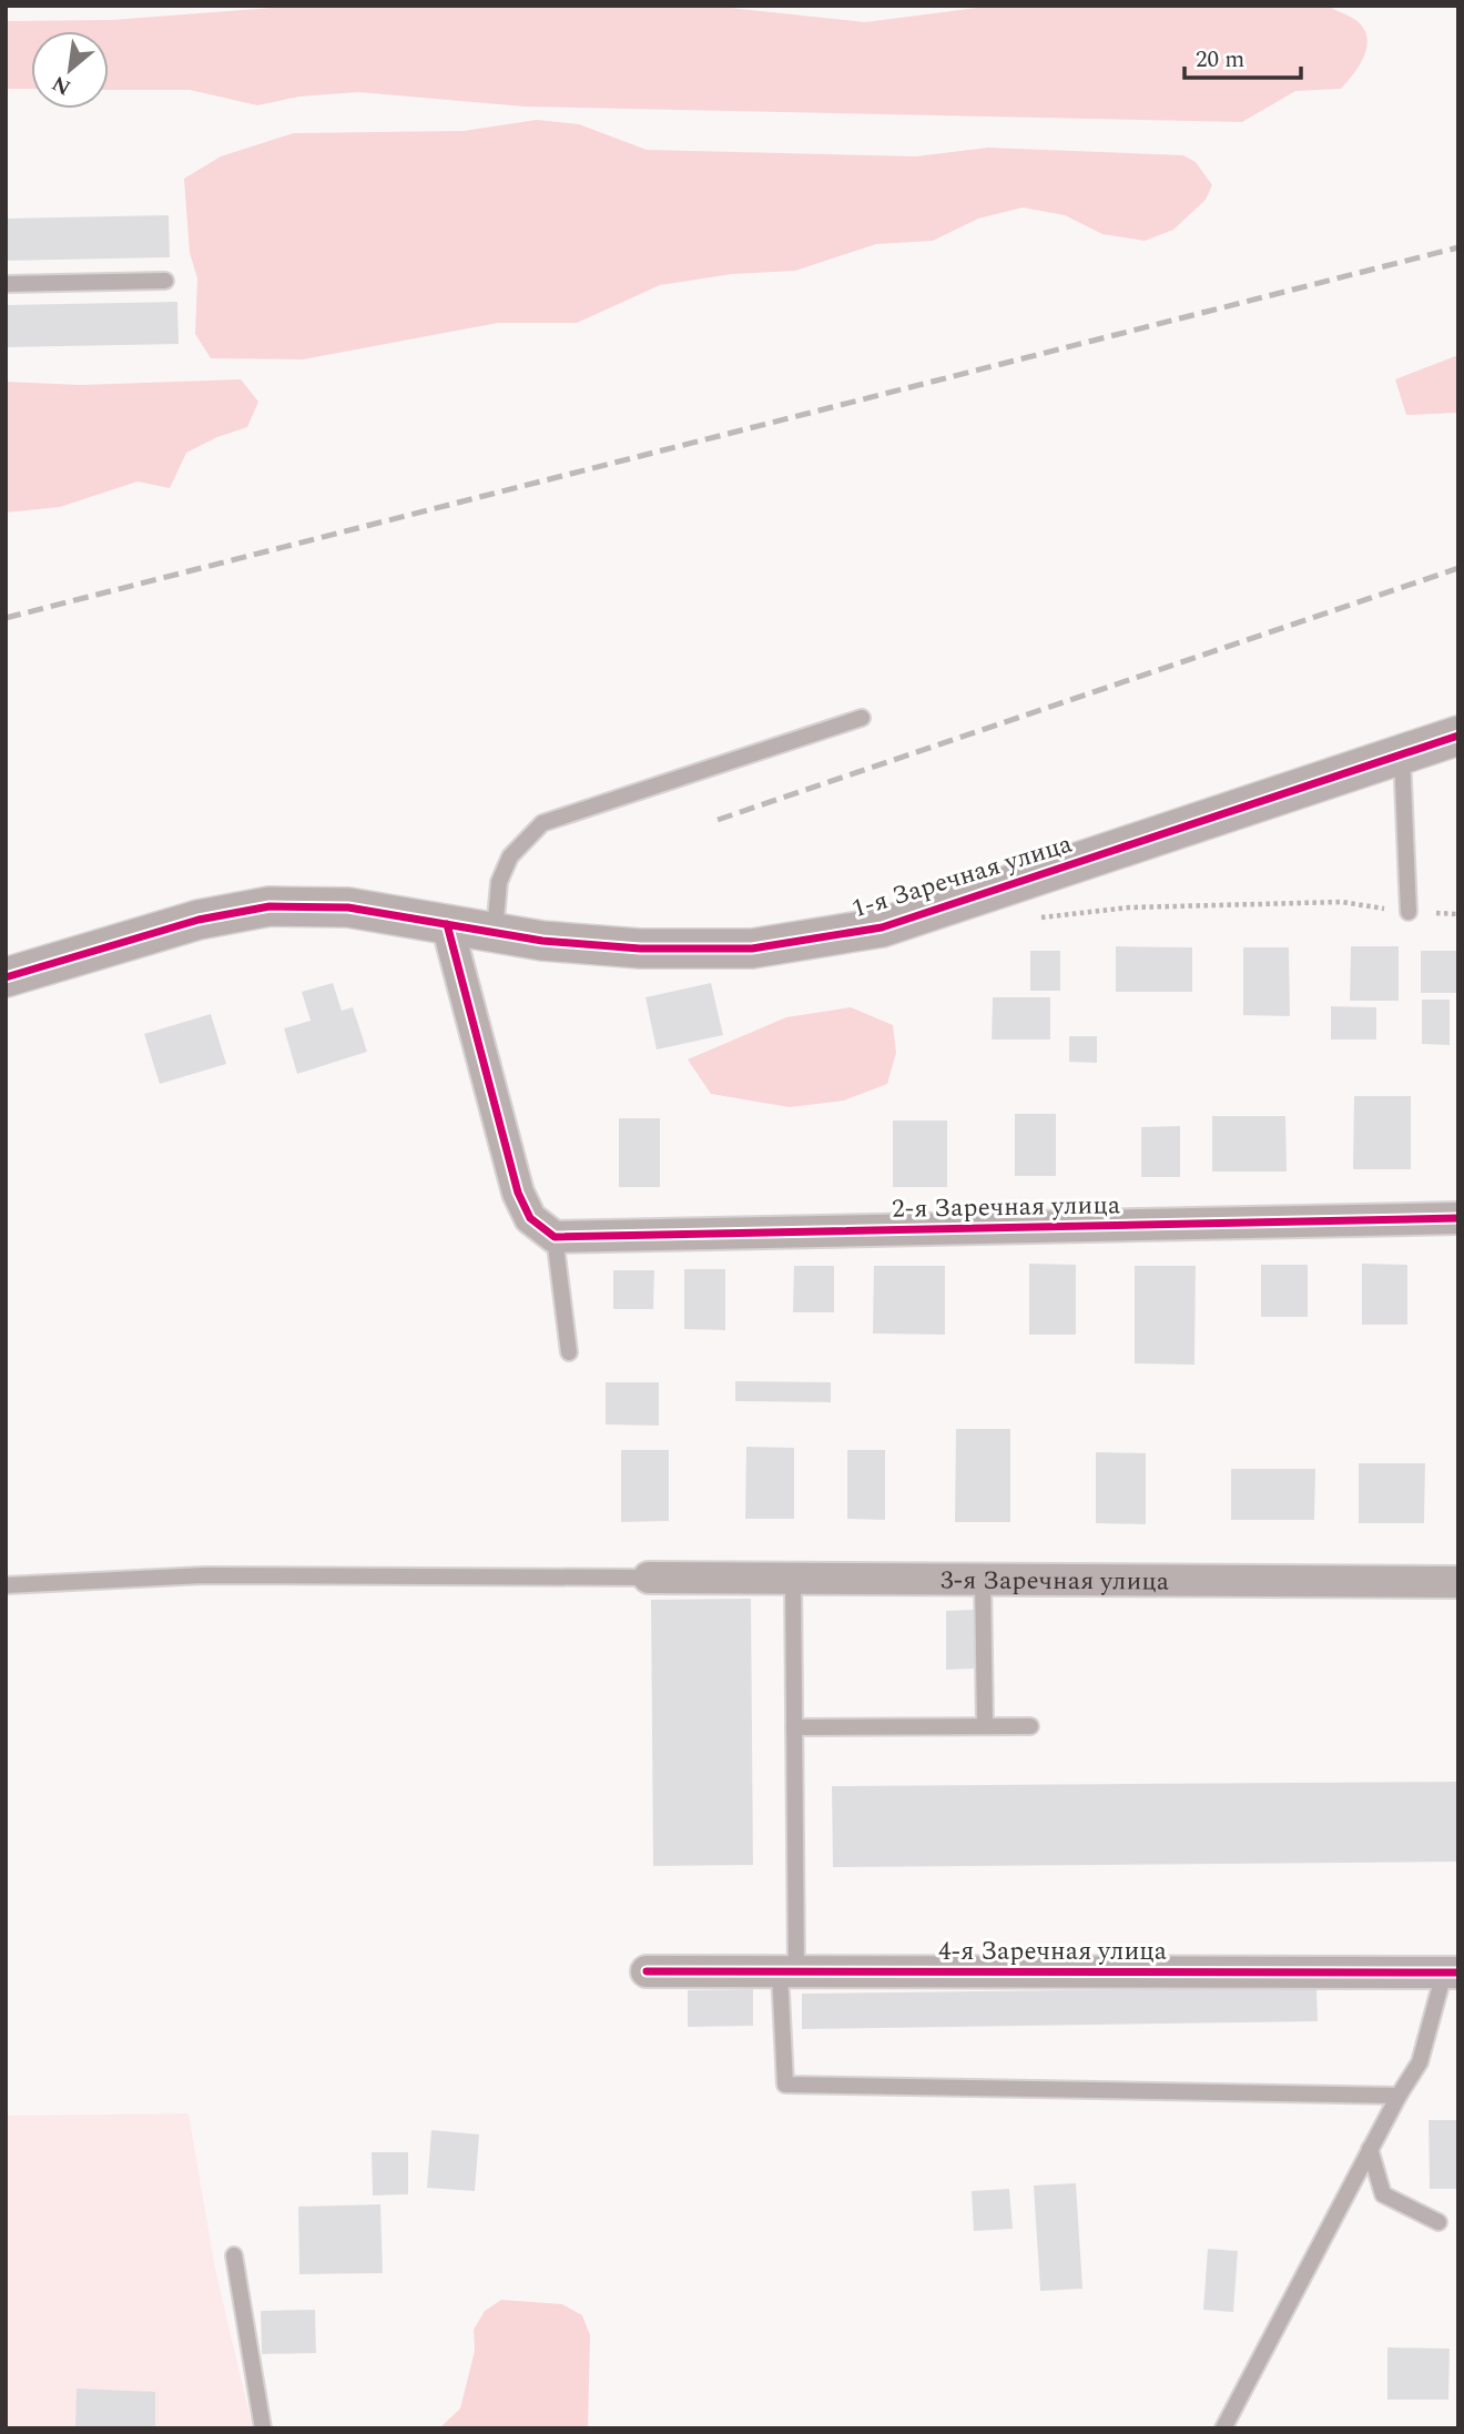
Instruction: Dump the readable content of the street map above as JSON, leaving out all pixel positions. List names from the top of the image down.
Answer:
{
  "streets": {
    "street": [
      "1-я Заречная улица",
      "2-я Заречная улица",
      "3-я Заречная улица",
      "4-я Заречная улица"
    ]
  },
  "scale_bar": "20 m",
  "north": "bottom left"
}
